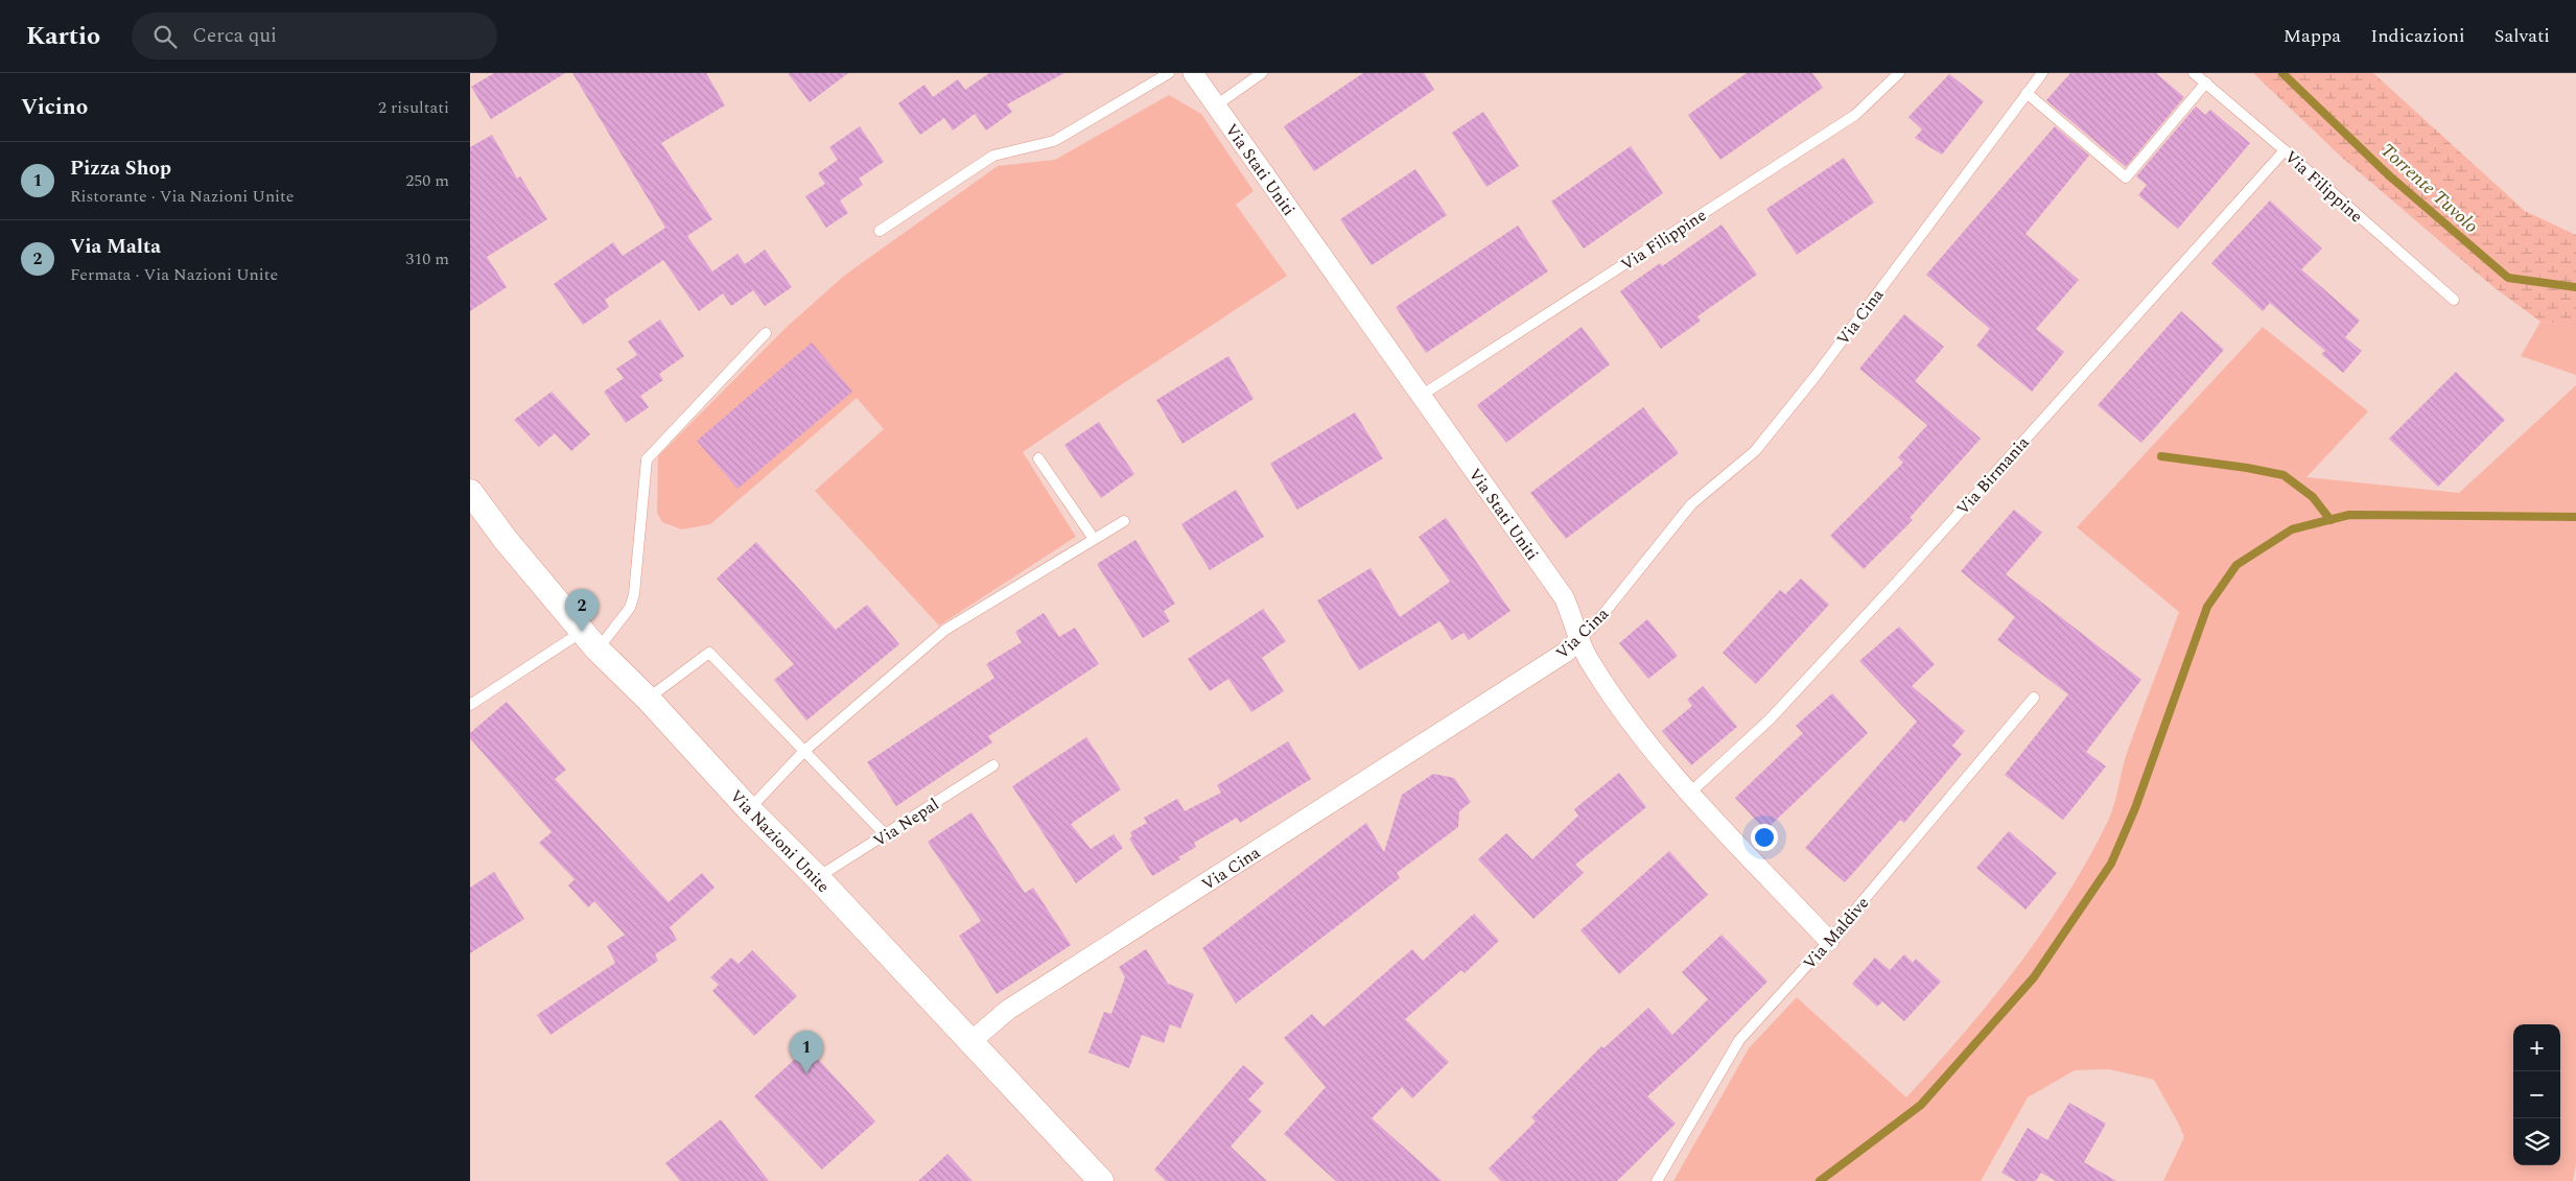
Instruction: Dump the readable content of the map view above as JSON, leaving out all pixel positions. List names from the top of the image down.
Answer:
{
  "streets": {
    "street": ["Via Stati Uniti", "Via Cina", "Via Nazioni Unite"],
    "lane": [
      "Via Filippine",
      "Via Birmania",
      "Via Nepal",
      "Via Maldive"
    ]
  },
  "crossings": [
    ["Via Stati Uniti", "Via Filippine"],
    ["Via Stati Uniti", "Via Cina"],
    ["Via Stati Uniti", "Via Birmania"],
    ["Via Stati Uniti", "Via Maldive"],
    ["Via Filippine", "Via Birmania"],
    ["Via Cina", "Via Nazioni Unite"],
    ["Via Nepal", "Via Nazioni Unite"]
  ],
  "water": ["Torrente Tuvolo"],
  "page": {
    "header": "Kartio",
    "search": "Cerca qui",
    "nav": ["Mappa", "Indicazioni", "Salvati"],
    "heading": ["Vicino", "2 risultati"],
    "list": [
      {
        "mark": "1",
        "name": "Pizza Shop",
        "note": "Ristorante · Via Nazioni Unite",
        "value": "250 m"
      },
      {
        "mark": "2",
        "name": "Via Malta",
        "note": "Fermata · Via Nazioni Unite",
        "value": "310 m"
      }
    ],
    "pins": ["2", "1"],
    "map_buttons": ["+", "−"]
  }
}
